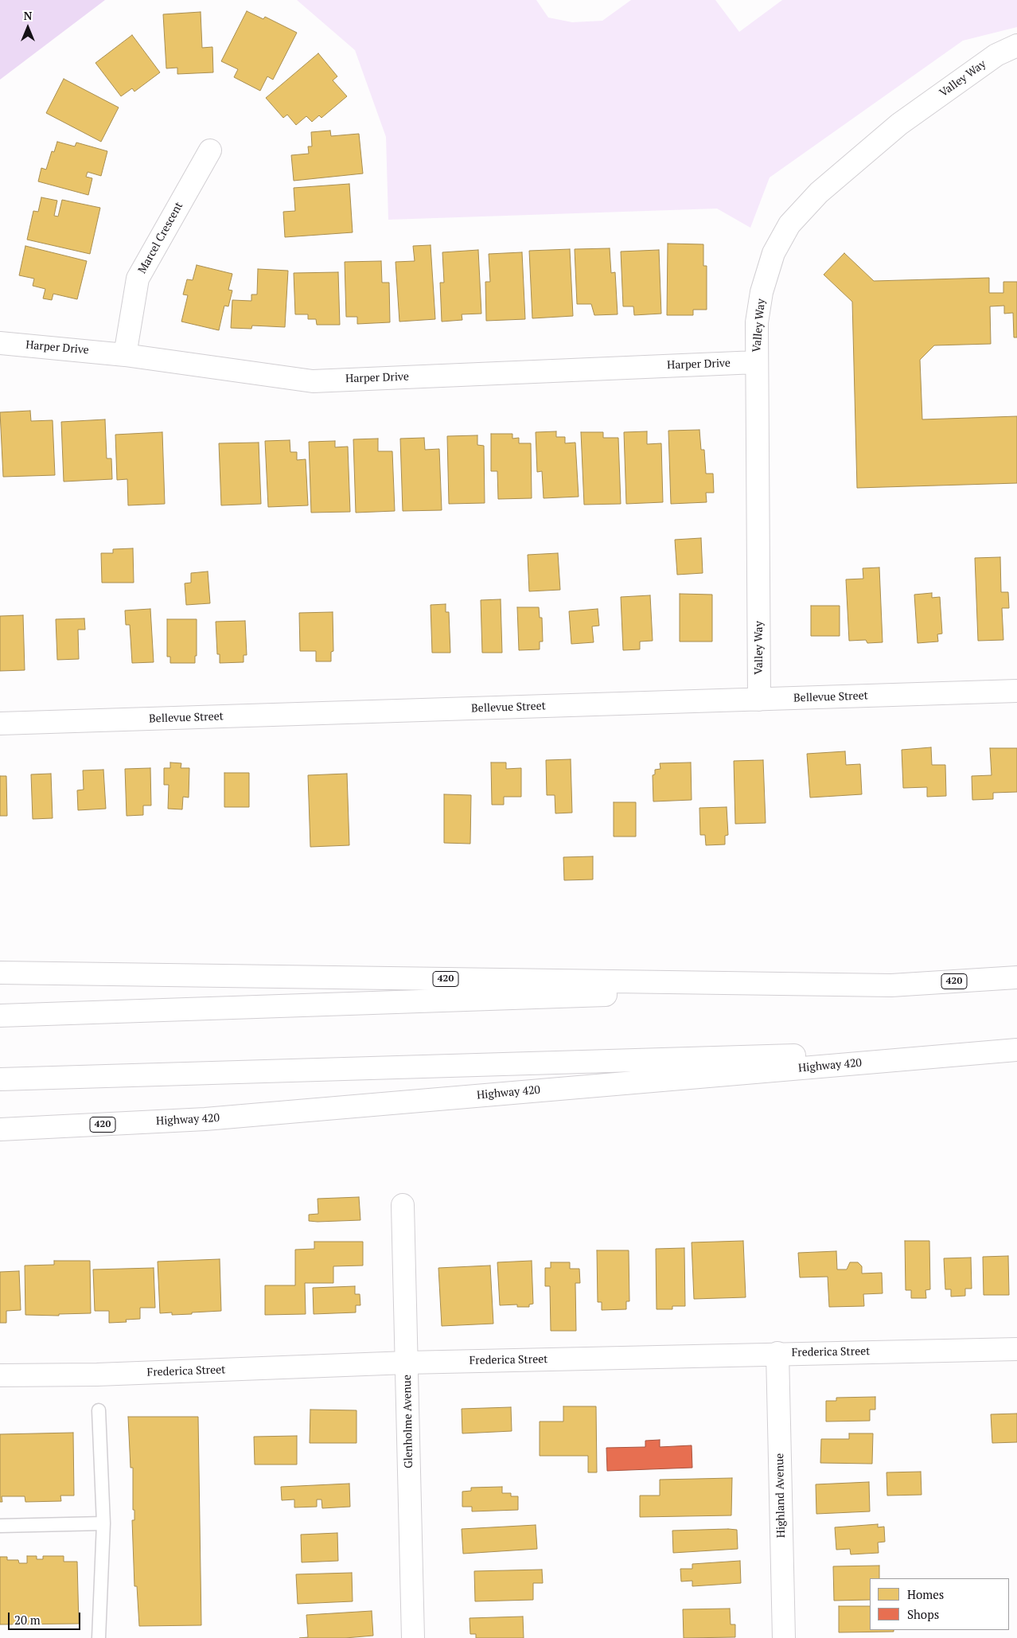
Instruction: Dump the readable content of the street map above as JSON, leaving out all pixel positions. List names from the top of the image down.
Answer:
{
  "streets": {
    "main road": [
      "Valley Way",
      "Marcel Crescent",
      "Harper Drive",
      "Bellevue Street",
      "420",
      "Highway 420",
      "Frederica Street",
      "Glenholme Avenue",
      "Highland Avenue"
    ]
  },
  "crossings": [
    ["Valley Way", "Harper Drive"],
    ["Valley Way", "Bellevue Street"],
    ["Marcel Crescent", "Harper Drive"],
    ["Frederica Street", "Glenholme Avenue"],
    ["Frederica Street", "Highland Avenue"]
  ],
  "legend": ["Homes", "Shops"],
  "scale_bar": "20 m",
  "north": "top"
}
